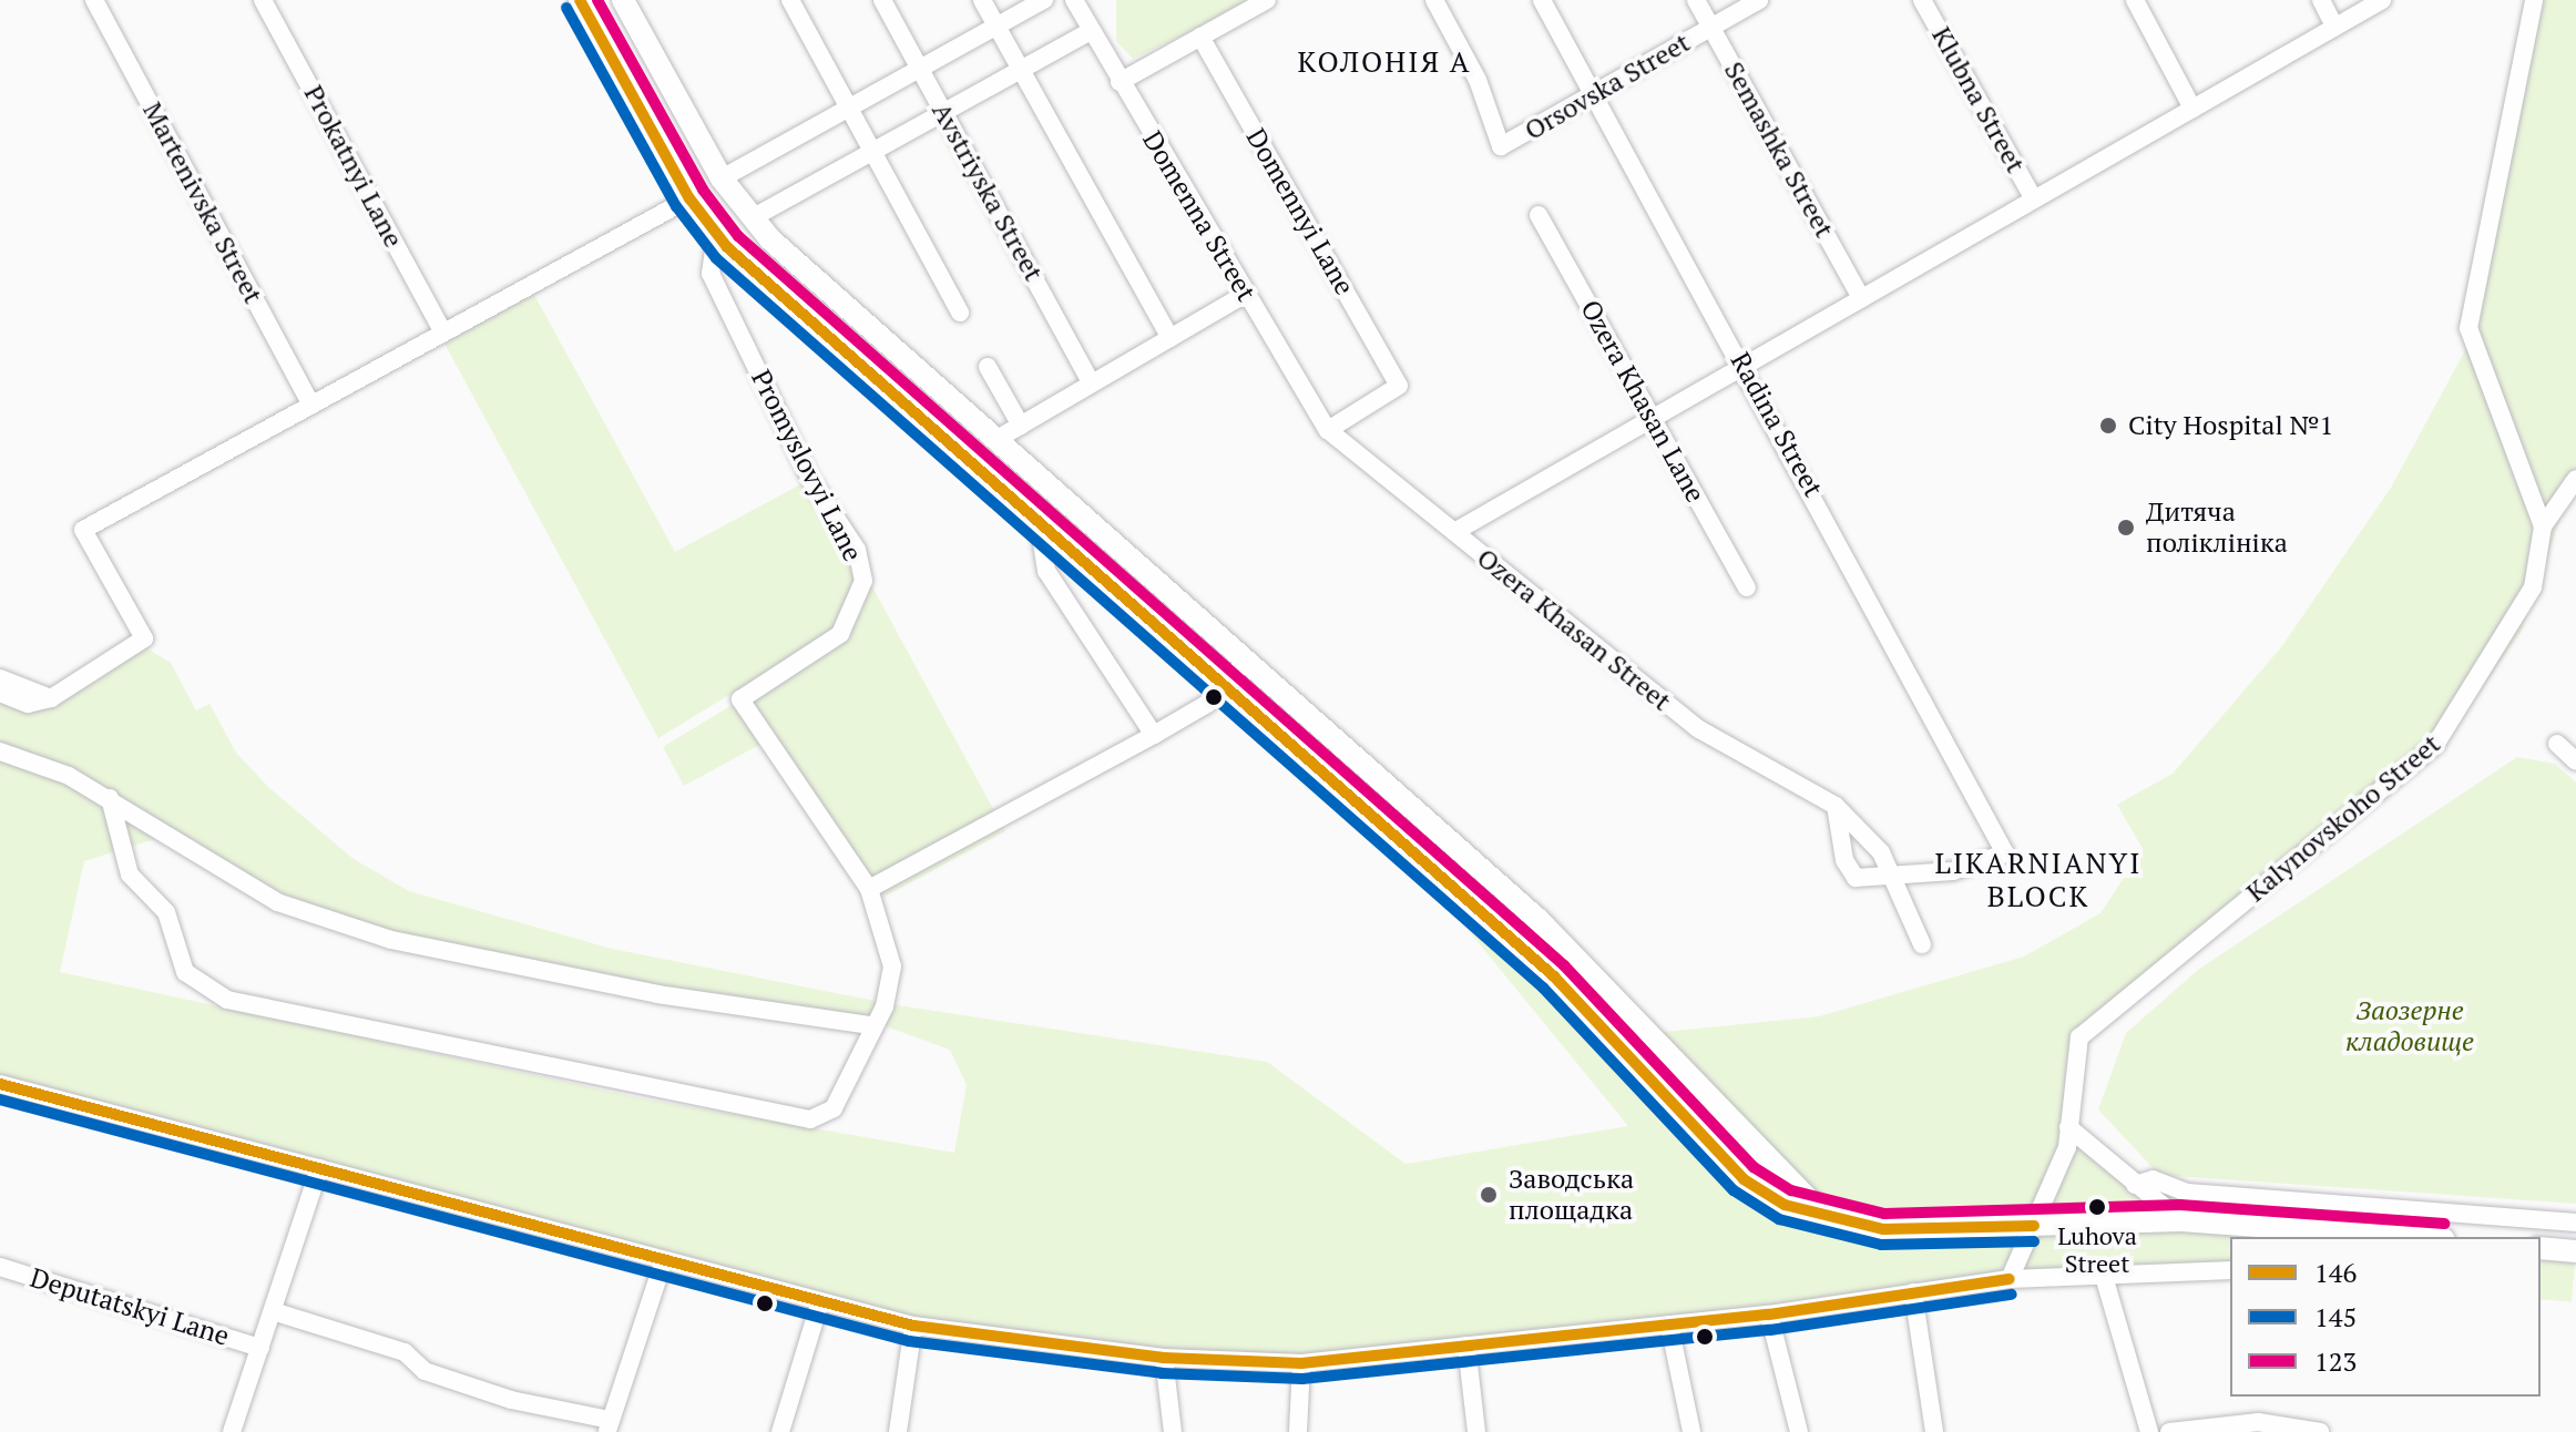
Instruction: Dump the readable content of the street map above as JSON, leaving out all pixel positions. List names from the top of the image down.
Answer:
{
  "streets": {
    "street": [
      "Orsovska Street",
      "Klubna Street",
      "Semashka Street",
      "Prokatnyi Lane",
      "Avstriyska Street",
      "Martenivska Street",
      "Domennyi Lane",
      "Domenna Street",
      "Ozera Khasan Lane",
      "Radina Street",
      "Promyslovyi Lane",
      "Ozera Khasan Street",
      "Kalynovskoho Street",
      "Deputatskyi Lane"
    ]
  },
  "crossings": [
    ["Orsovska Street", "Semashka Street"],
    ["Orsovska Street", "Radina Street"],
    ["Domennyi Lane", "Domenna Street"],
    ["Domennyi Lane", "Ozera Khasan Street"],
    ["Domenna Street", "Ozera Khasan Street"],
    ["Radina Street", "Ozera Khasan Street"]
  ],
  "districts": ["КОЛОНІЯ А", "LIKARNIANYI BLOCK"],
  "parks": ["Заозерне кладовище"],
  "places": [
    "City Hospital №1",
    "Дитяча поліклініка",
    "Заводська площадка",
    "Luhova Street"
  ],
  "lines": ["transit line 146", "transit line 123", "transit line 145"],
  "legend": ["146", "145", "123"]
}
